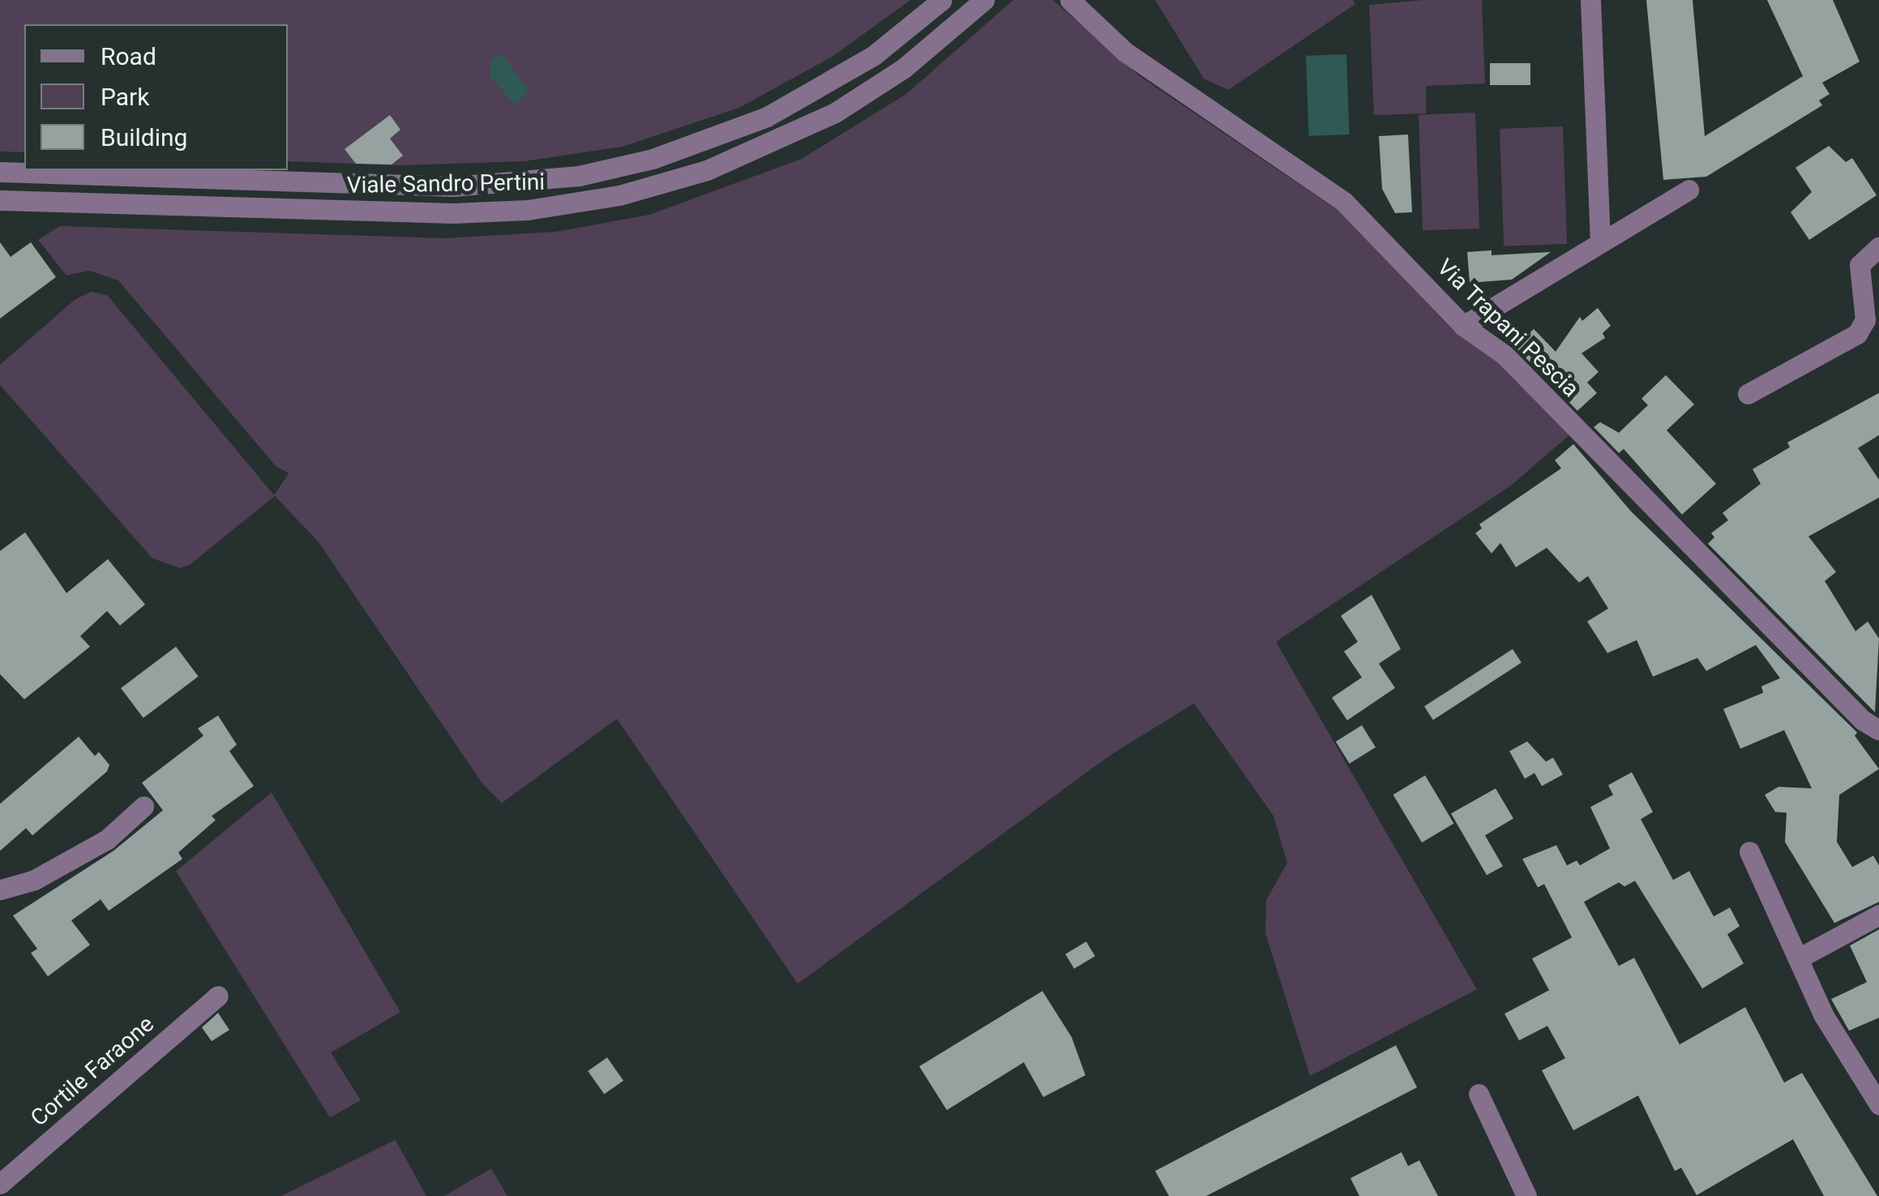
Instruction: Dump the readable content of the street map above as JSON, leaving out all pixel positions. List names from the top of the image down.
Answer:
{
  "streets": {
    "street": ["Viale Sandro Pertini", "Via Trapani Pescia", "Cortile Faraone"]
  },
  "legend": ["Road", "Park", "Building"]
}
